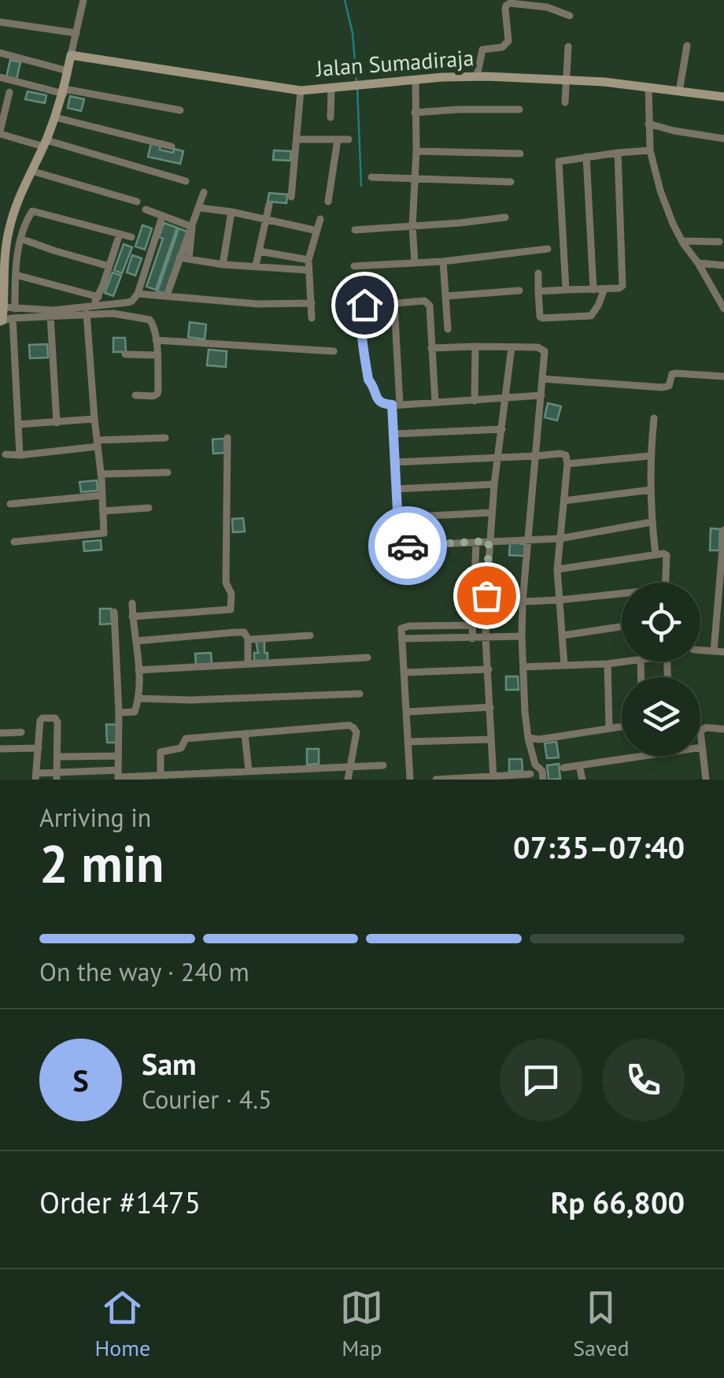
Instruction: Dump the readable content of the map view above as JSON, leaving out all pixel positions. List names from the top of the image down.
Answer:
{
  "streets": {
    "street": ["Jalan Sumadiraja"]
  },
  "page": {
    "heading": ["2 min", "Arriving in", "07:35–07:40"],
    "panel": [
      "Sam",
      "Courier · 4.5",
      "Order #1475",
      "Rp 66,800"
    ],
    "bar": "On the way · 240 m",
    "round": "S",
    "tabs": ["Home", "Map", "Saved"]
  }
}
